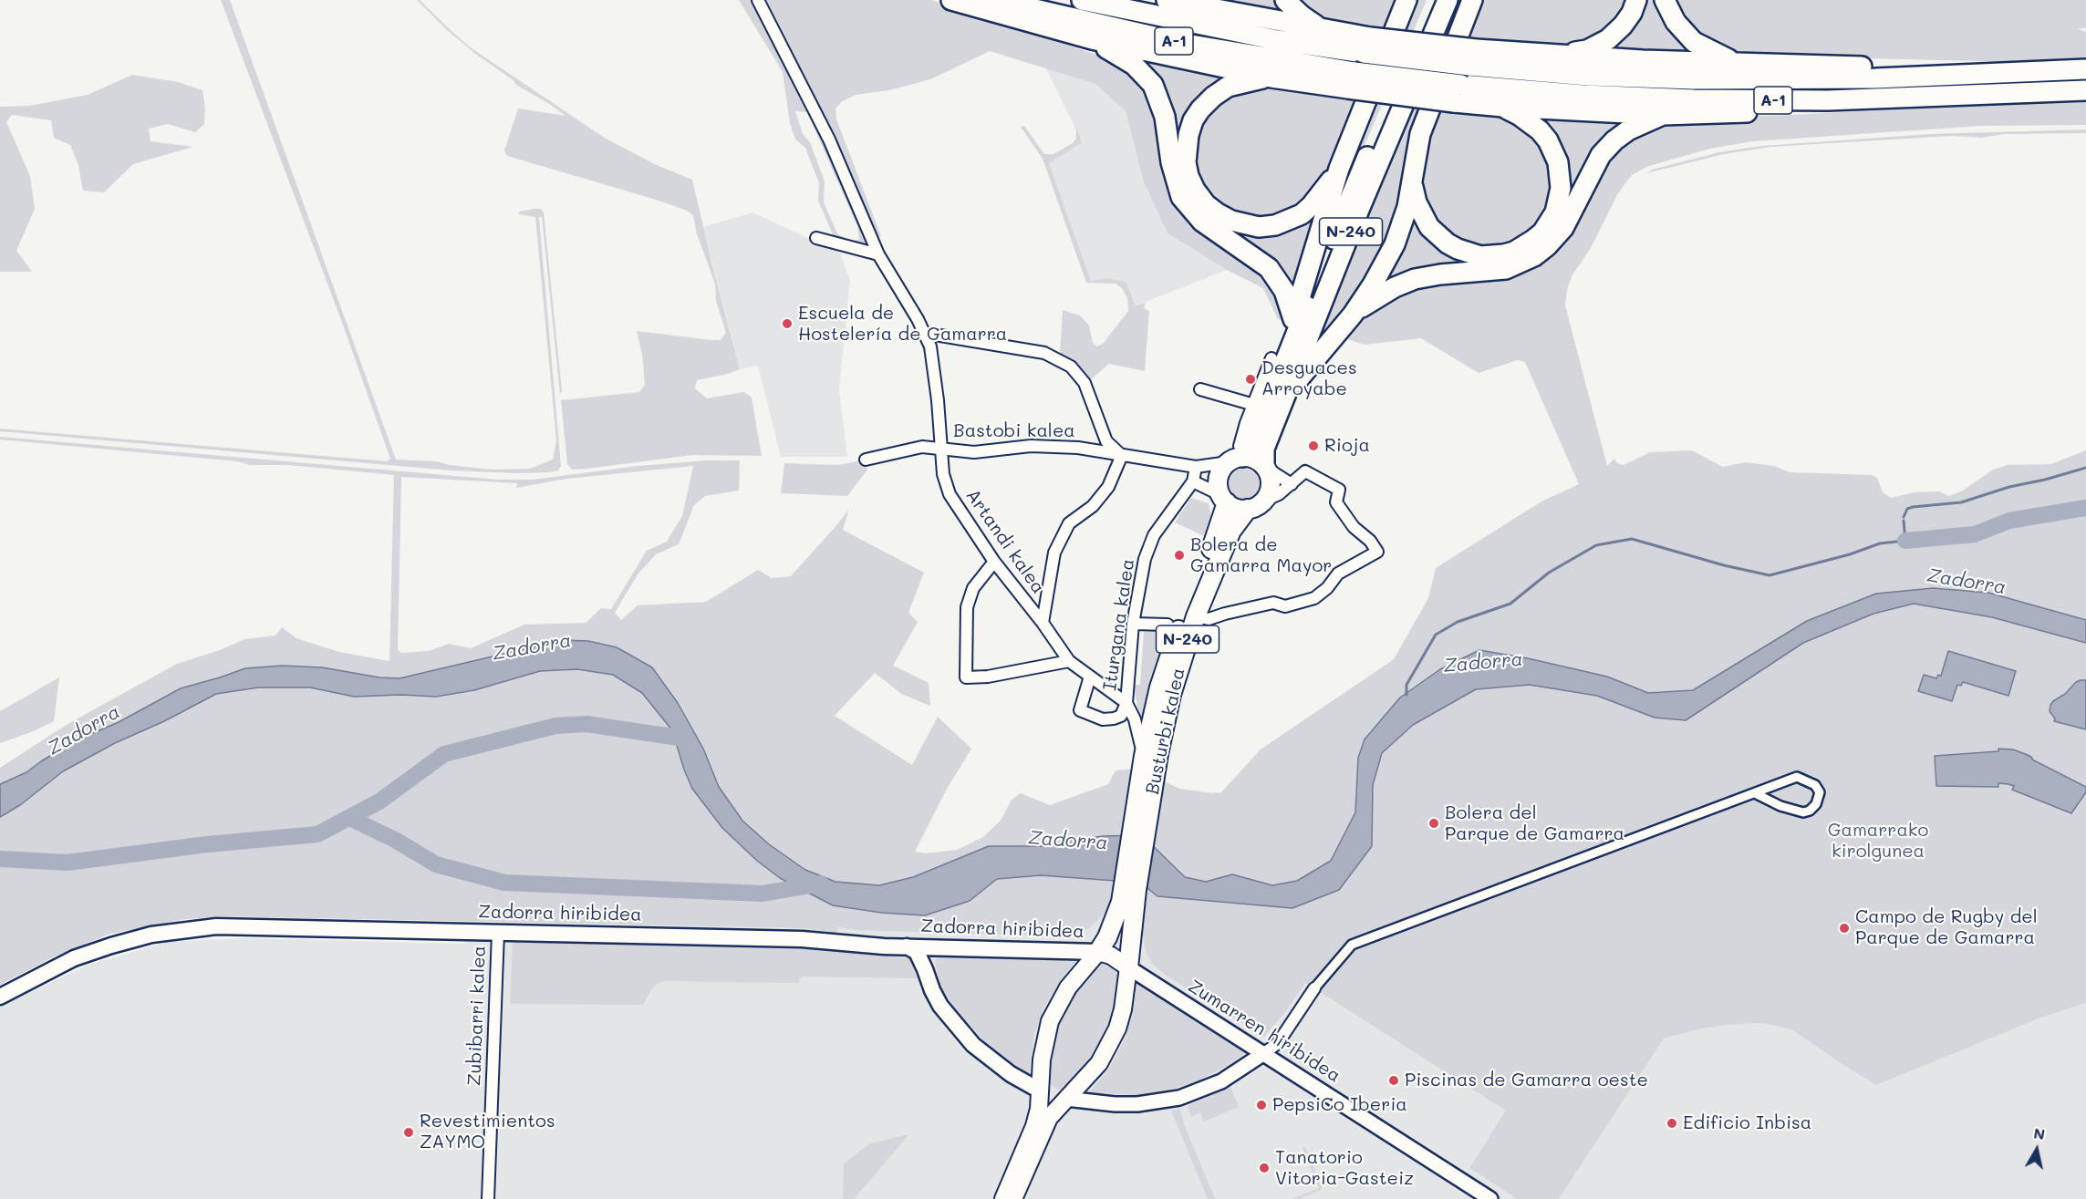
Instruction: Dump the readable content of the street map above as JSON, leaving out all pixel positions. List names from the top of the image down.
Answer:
{
  "streets": {
    "highway": ["A-1", "N-240", "Busturbi kalea"],
    "main road": ["Zadorra hiribidea"],
    "street": [
      "Bastobi kalea",
      "Artandi kalea",
      "Iturgana kalea",
      "Zubibarri kalea",
      "Zumarren hiribidea"
    ]
  },
  "crossings": [
    ["N-240", "Bastobi kalea"],
    ["N-240", "Busturbi kalea"],
    ["Bastobi kalea", "Artandi kalea"],
    ["Bastobi kalea", "Iturgana kalea"],
    ["Bastobi kalea", "Busturbi kalea"],
    ["Artandi kalea", "Iturgana kalea"],
    ["Busturbi kalea", "Zadorra hiribidea"],
    ["Busturbi kalea", "Zumarren hiribidea"],
    ["Zadorra hiribidea", "Zubibarri kalea"],
    ["Zadorra hiribidea", "Zumarren hiribidea"]
  ],
  "water": ["Zadorra"],
  "parks": ["Gamarrako kirolgunea"],
  "places": [
    "Escuela de Hostelería de Gamarra",
    "Desguaces Arroyabe",
    "Rioja",
    "Bolera de Gamarra Mayor",
    "Bolera del Parque de Gamarra",
    "Campo de Rugby del Parque de Gamarra",
    "Piscinas de Gamarra oeste",
    "PepsiCo Iberia",
    "Edificio Inbisa",
    "Revestimientos ZAYMO",
    "Tanatorio Vitoria-Gasteiz"
  ],
  "north": "top"
}
